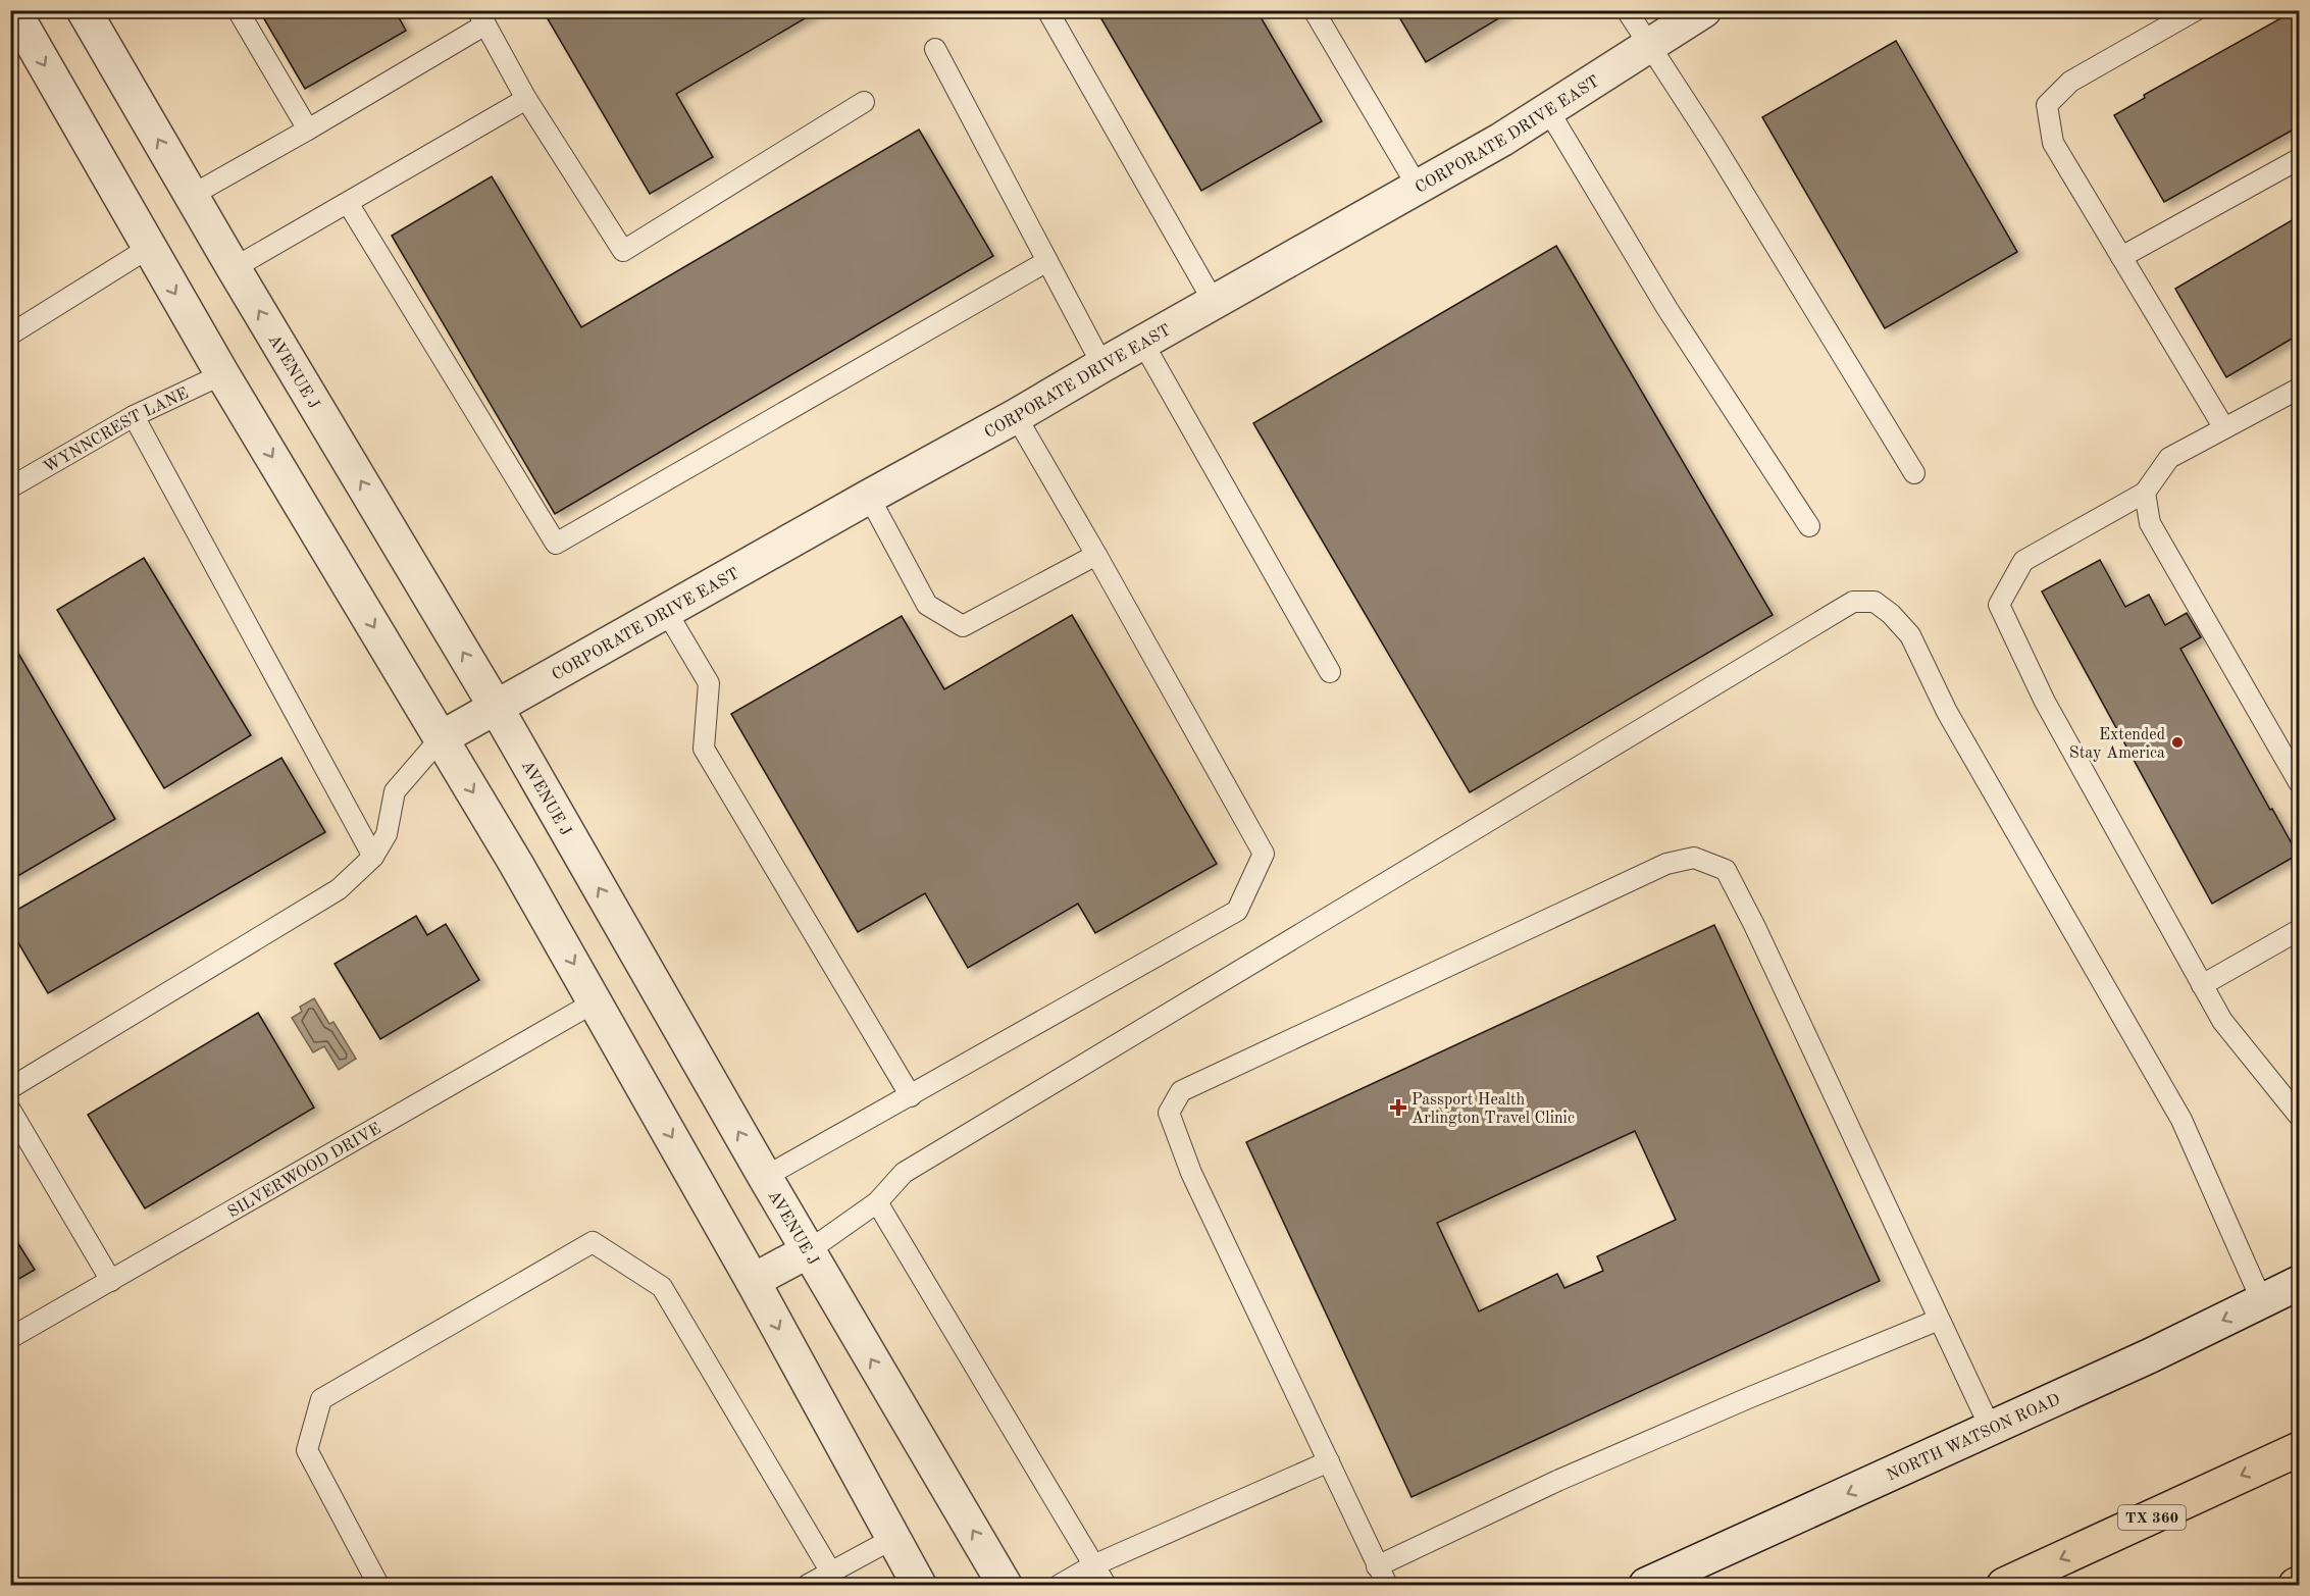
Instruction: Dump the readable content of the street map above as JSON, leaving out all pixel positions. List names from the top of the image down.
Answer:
{
  "streets": {
    "highway": ["TX 360"],
    "street": ["CORPORATE DRIVE EAST", "AVENUE J", "NORTH WATSON ROAD"],
    "lane": ["WYNNCREST LANE", "SILVERWOOD DRIVE"]
  },
  "crossings": [
    ["CORPORATE DRIVE EAST", "AVENUE J"]
  ],
  "one_way": ["NORTH WATSON ROAD"],
  "places": {
    "other": ["Extended Stay America"],
    "health": ["Passport Health Arlington Travel Clinic"]
  }
}
